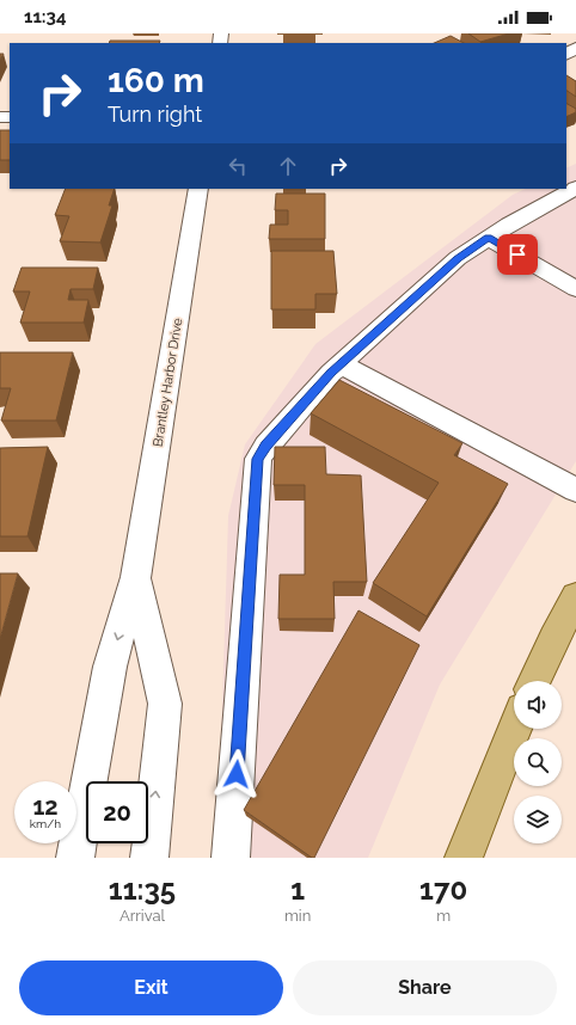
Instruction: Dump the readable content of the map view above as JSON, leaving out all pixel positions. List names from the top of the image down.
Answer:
{
  "streets": {
    "street": ["Brantley Harbor Drive"]
  },
  "page": {
    "status": "11:34",
    "turn": ["160 m", "Turn right"],
    "speed": "12 km/h",
    "limit": "20",
    "eta": [
      "11:35",
      "Arrival",
      "1",
      "min",
      "170",
      "m"
    ],
    "buttons": ["Exit", "Share"]
  }
}
